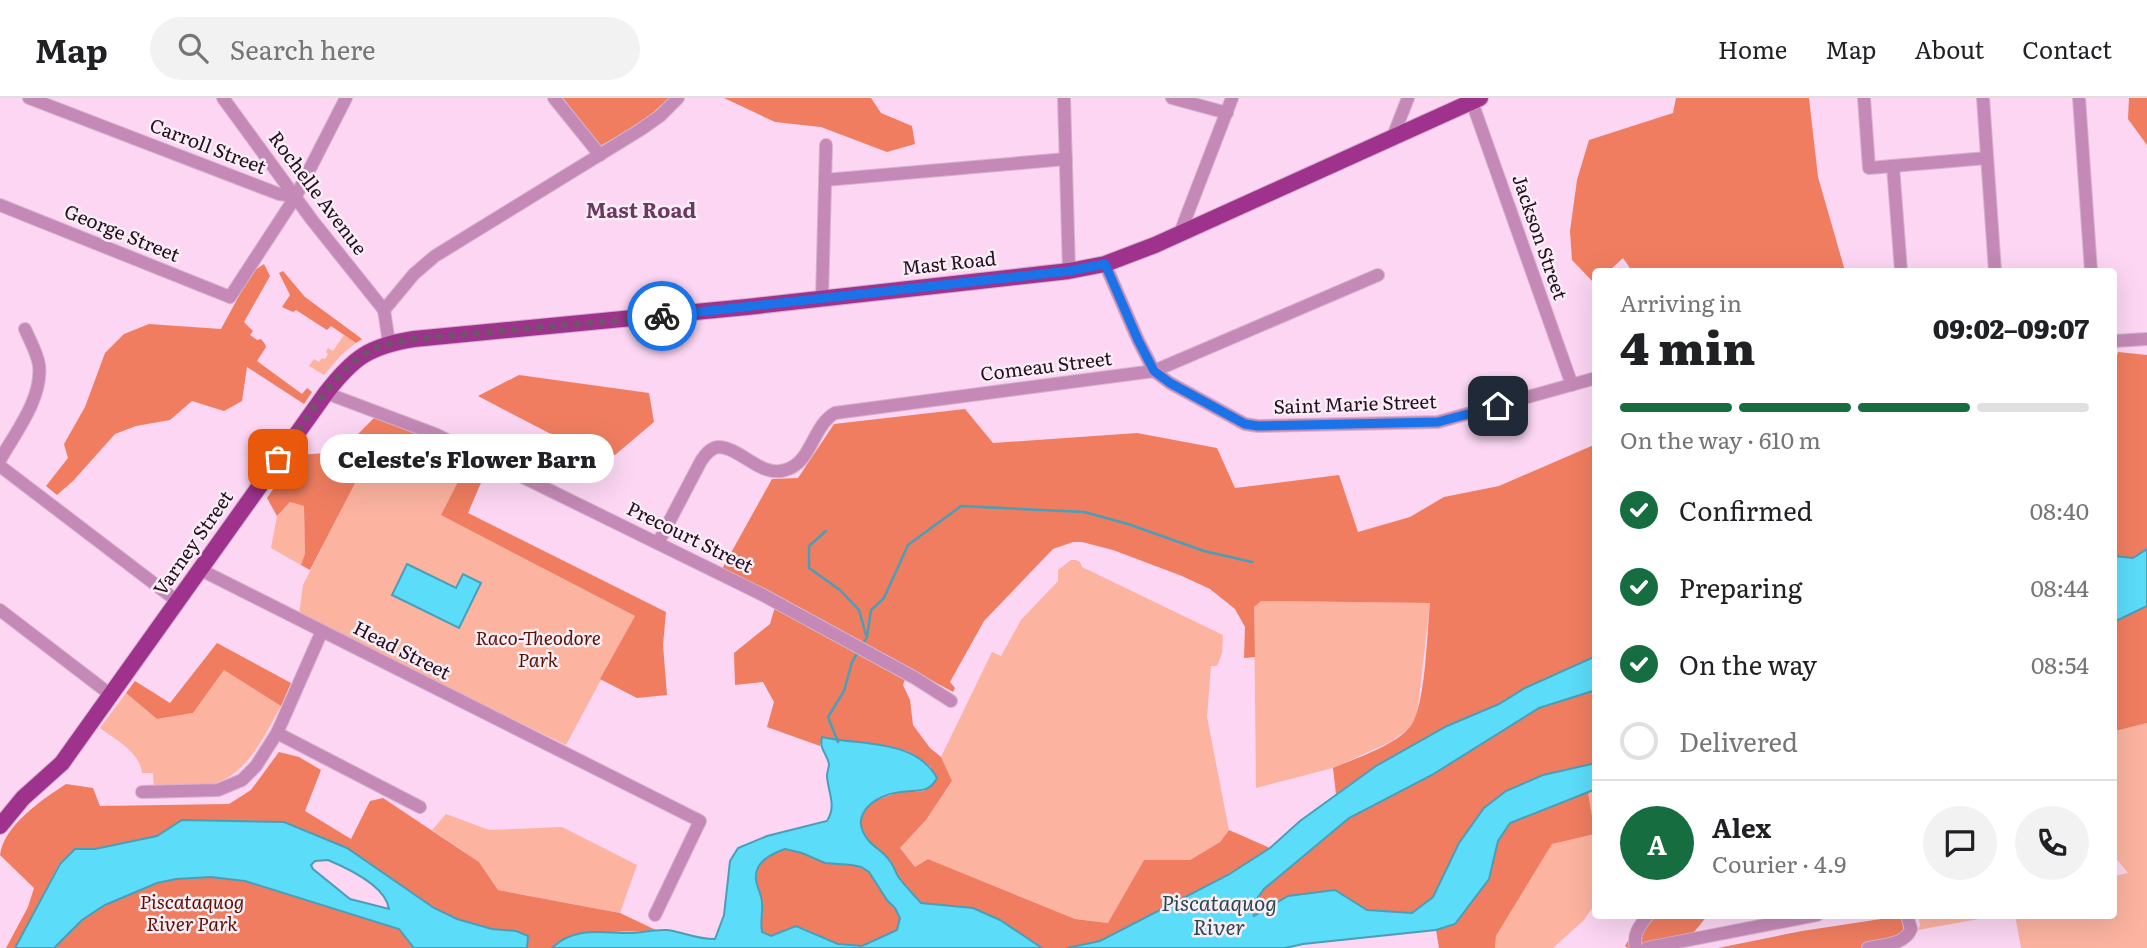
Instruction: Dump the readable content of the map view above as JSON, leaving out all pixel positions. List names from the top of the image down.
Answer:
{
  "streets": {
    "main road": ["Mast Road", "Varney Street"],
    "street": [
      "Carroll Street",
      "Rochelle Avenue",
      "George Street",
      "Jackson Street",
      "Comeau Street",
      "Saint Marie Street",
      "Precourt Street",
      "Head Street"
    ]
  },
  "crossings": [
    ["Carroll Street", "Rochelle Avenue"],
    ["Carroll Street", "George Street"],
    ["Rochelle Avenue", "George Street"],
    ["Jackson Street", "Mast Road"],
    ["Jackson Street", "Saint Marie Street"],
    ["Mast Road", "Varney Street"],
    ["Comeau Street", "Saint Marie Street"],
    ["Comeau Street", "Precourt Street"],
    ["Precourt Street", "Varney Street"],
    ["Varney Street", "Head Street"]
  ],
  "districts": ["Mast Road"],
  "water": ["Piscataquog River"],
  "parks": ["Raco-Theodore Park", "Piscataquog River Park"],
  "places": ["Celeste's Flower Barn"],
  "page": {
    "header": "Map",
    "search": "Search here",
    "nav": [
      "Home",
      "Map",
      "About",
      "Contact"
    ],
    "heading": ["4 min", "Arriving in", "09:02–09:07"],
    "panel": ["Alex", "Courier · 4.9"],
    "bar": "On the way · 610 m",
    "bubble": "Celeste's Flower Barn",
    "list": [
      ["Confirmed", "08:40"],
      ["Preparing", "08:44"],
      ["On the way", "08:54"],
      "Delivered"
    ],
    "round": "A"
  }
}
